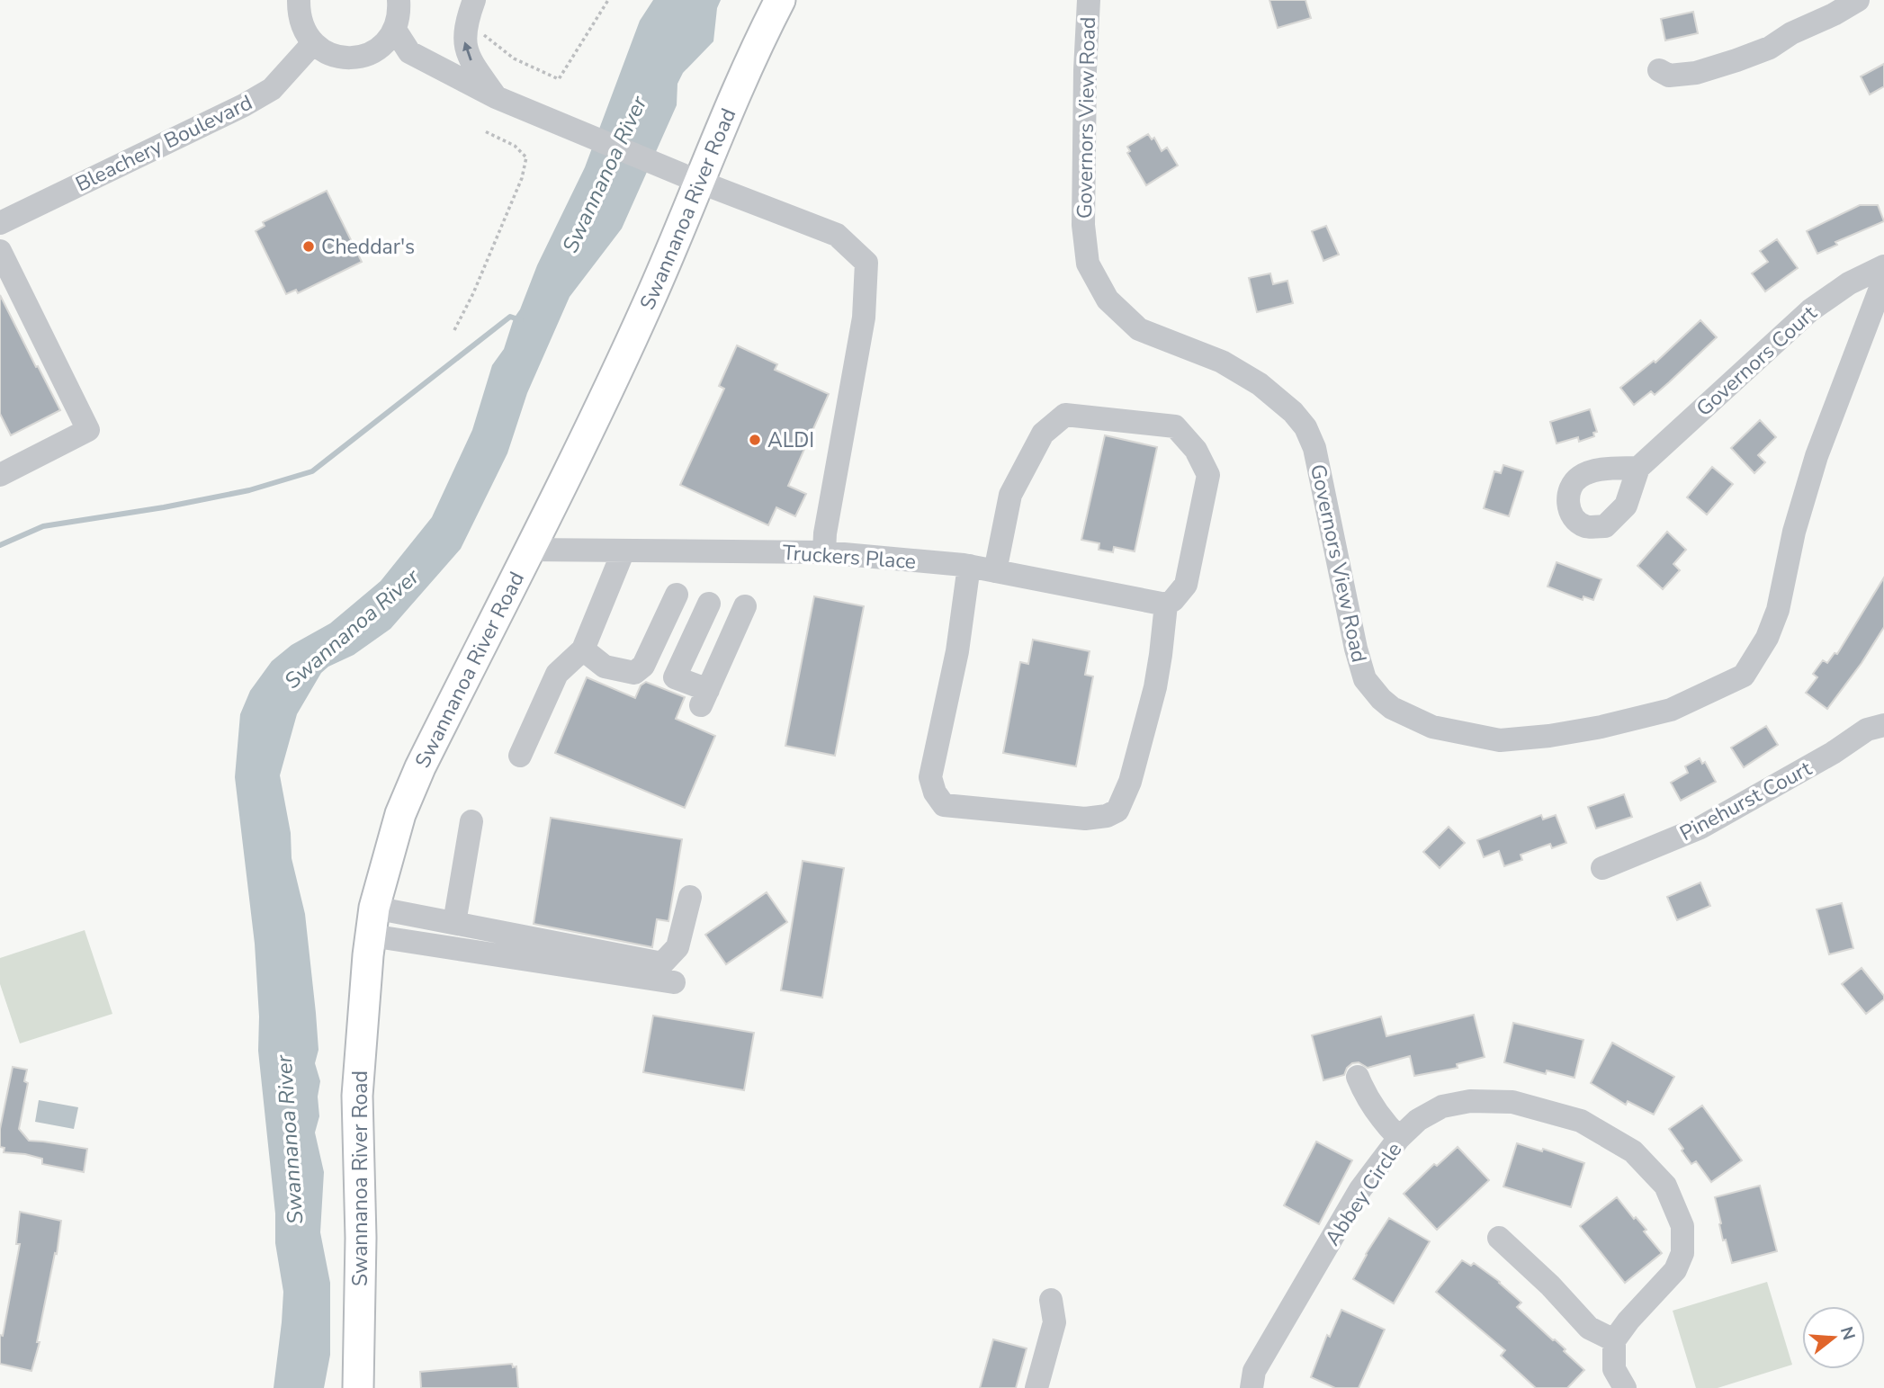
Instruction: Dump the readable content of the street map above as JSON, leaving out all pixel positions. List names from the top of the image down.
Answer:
{
  "streets": {
    "main road": ["Swannanoa River Road"],
    "street": [
      "Governors View Road",
      "Bleachery Boulevard",
      "Governors Court",
      "Truckers Place",
      "Pinehurst Court",
      "Abbey Circle"
    ]
  },
  "crossings": [
    ["Swannanoa River Road", "Truckers Place"]
  ],
  "water": ["Swannanoa River"],
  "places": ["Cheddar's", "ALDI"],
  "north": "right"
}
